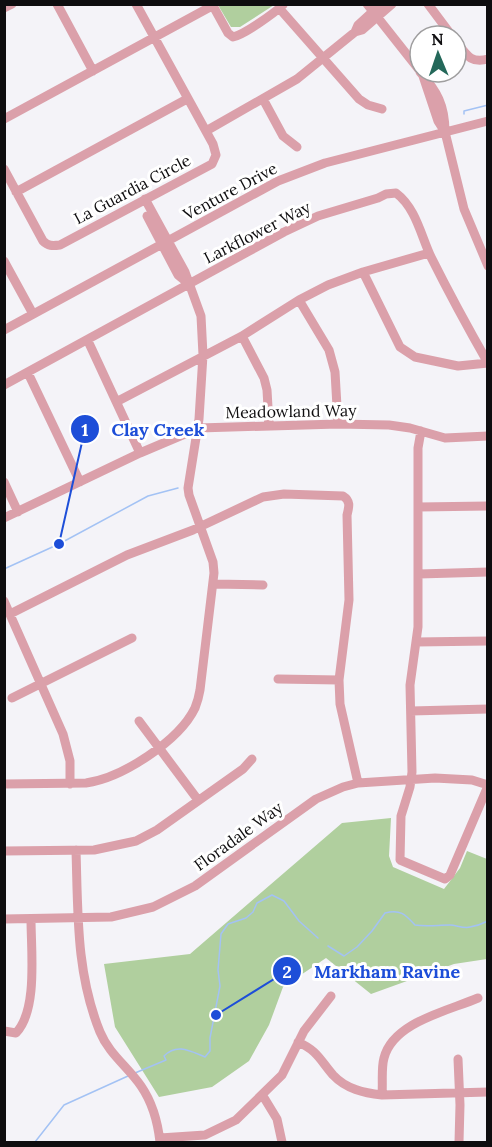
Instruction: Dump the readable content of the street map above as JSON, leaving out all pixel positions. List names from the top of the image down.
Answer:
{
  "streets": {
    "street": [
      "La Guardia Circle",
      "Venture Drive",
      "Larkflower Way",
      "Meadowland Way",
      "Floradale Way"
    ]
  },
  "places": ["Clay Creek", "Markham Ravine"],
  "north": "top"
}
